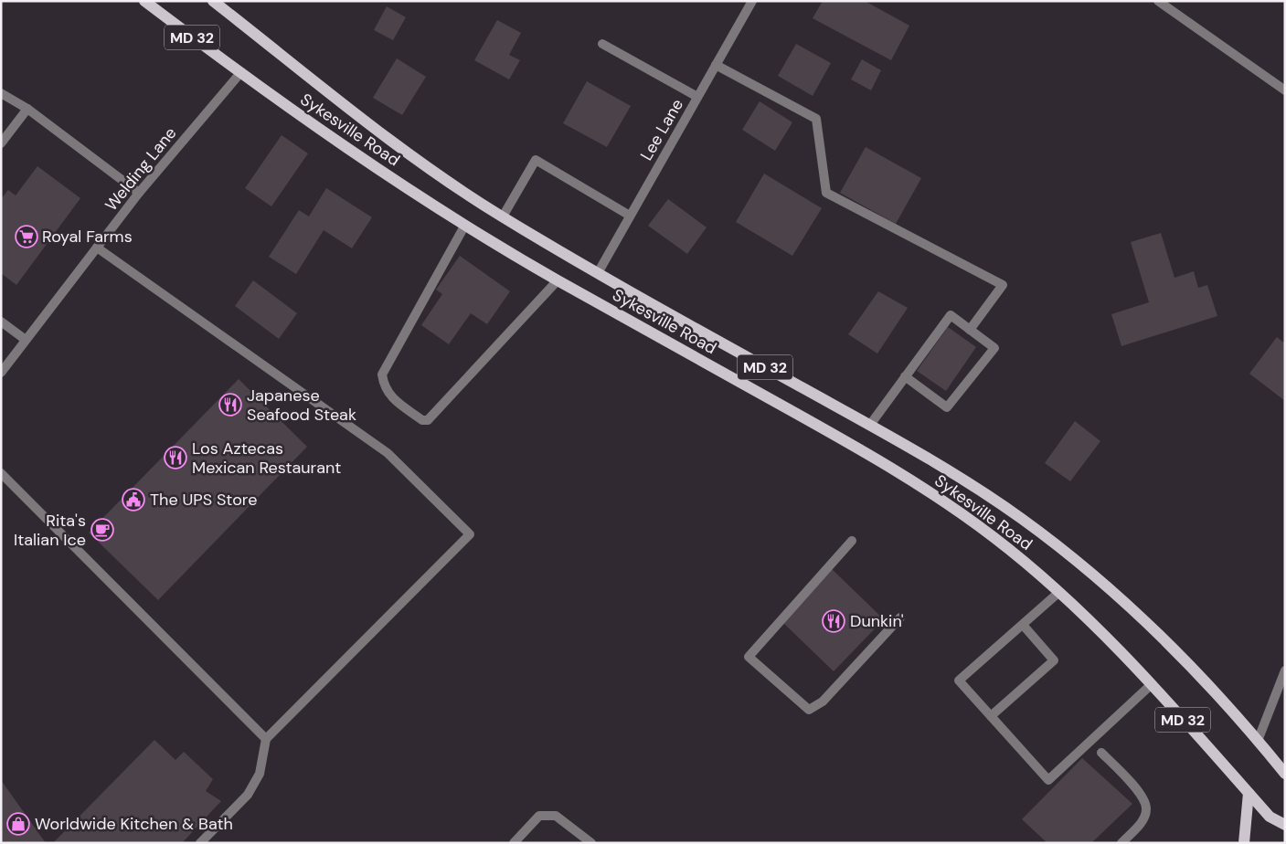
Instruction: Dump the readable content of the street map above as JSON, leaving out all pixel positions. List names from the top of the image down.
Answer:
{
  "streets": {
    "main road": ["MD 32", "Sykesville Road"],
    "street": ["Lee Lane", "Welding Lane"]
  },
  "crossings": [
    ["Sykesville Road", "Lee Lane"],
    ["Sykesville Road", "Welding Lane"]
  ],
  "places": {
    "supermarket": ["Royal Farms"],
    "restaurant": ["Japanese Seafood Steak", "Los Aztecas Mexican Restaurant", "Dunkin'"],
    "public building": ["The UPS Store"],
    "cafe": ["Rita's Italian Ice"],
    "shop": ["Worldwide Kitchen & Bath"]
  }
}
